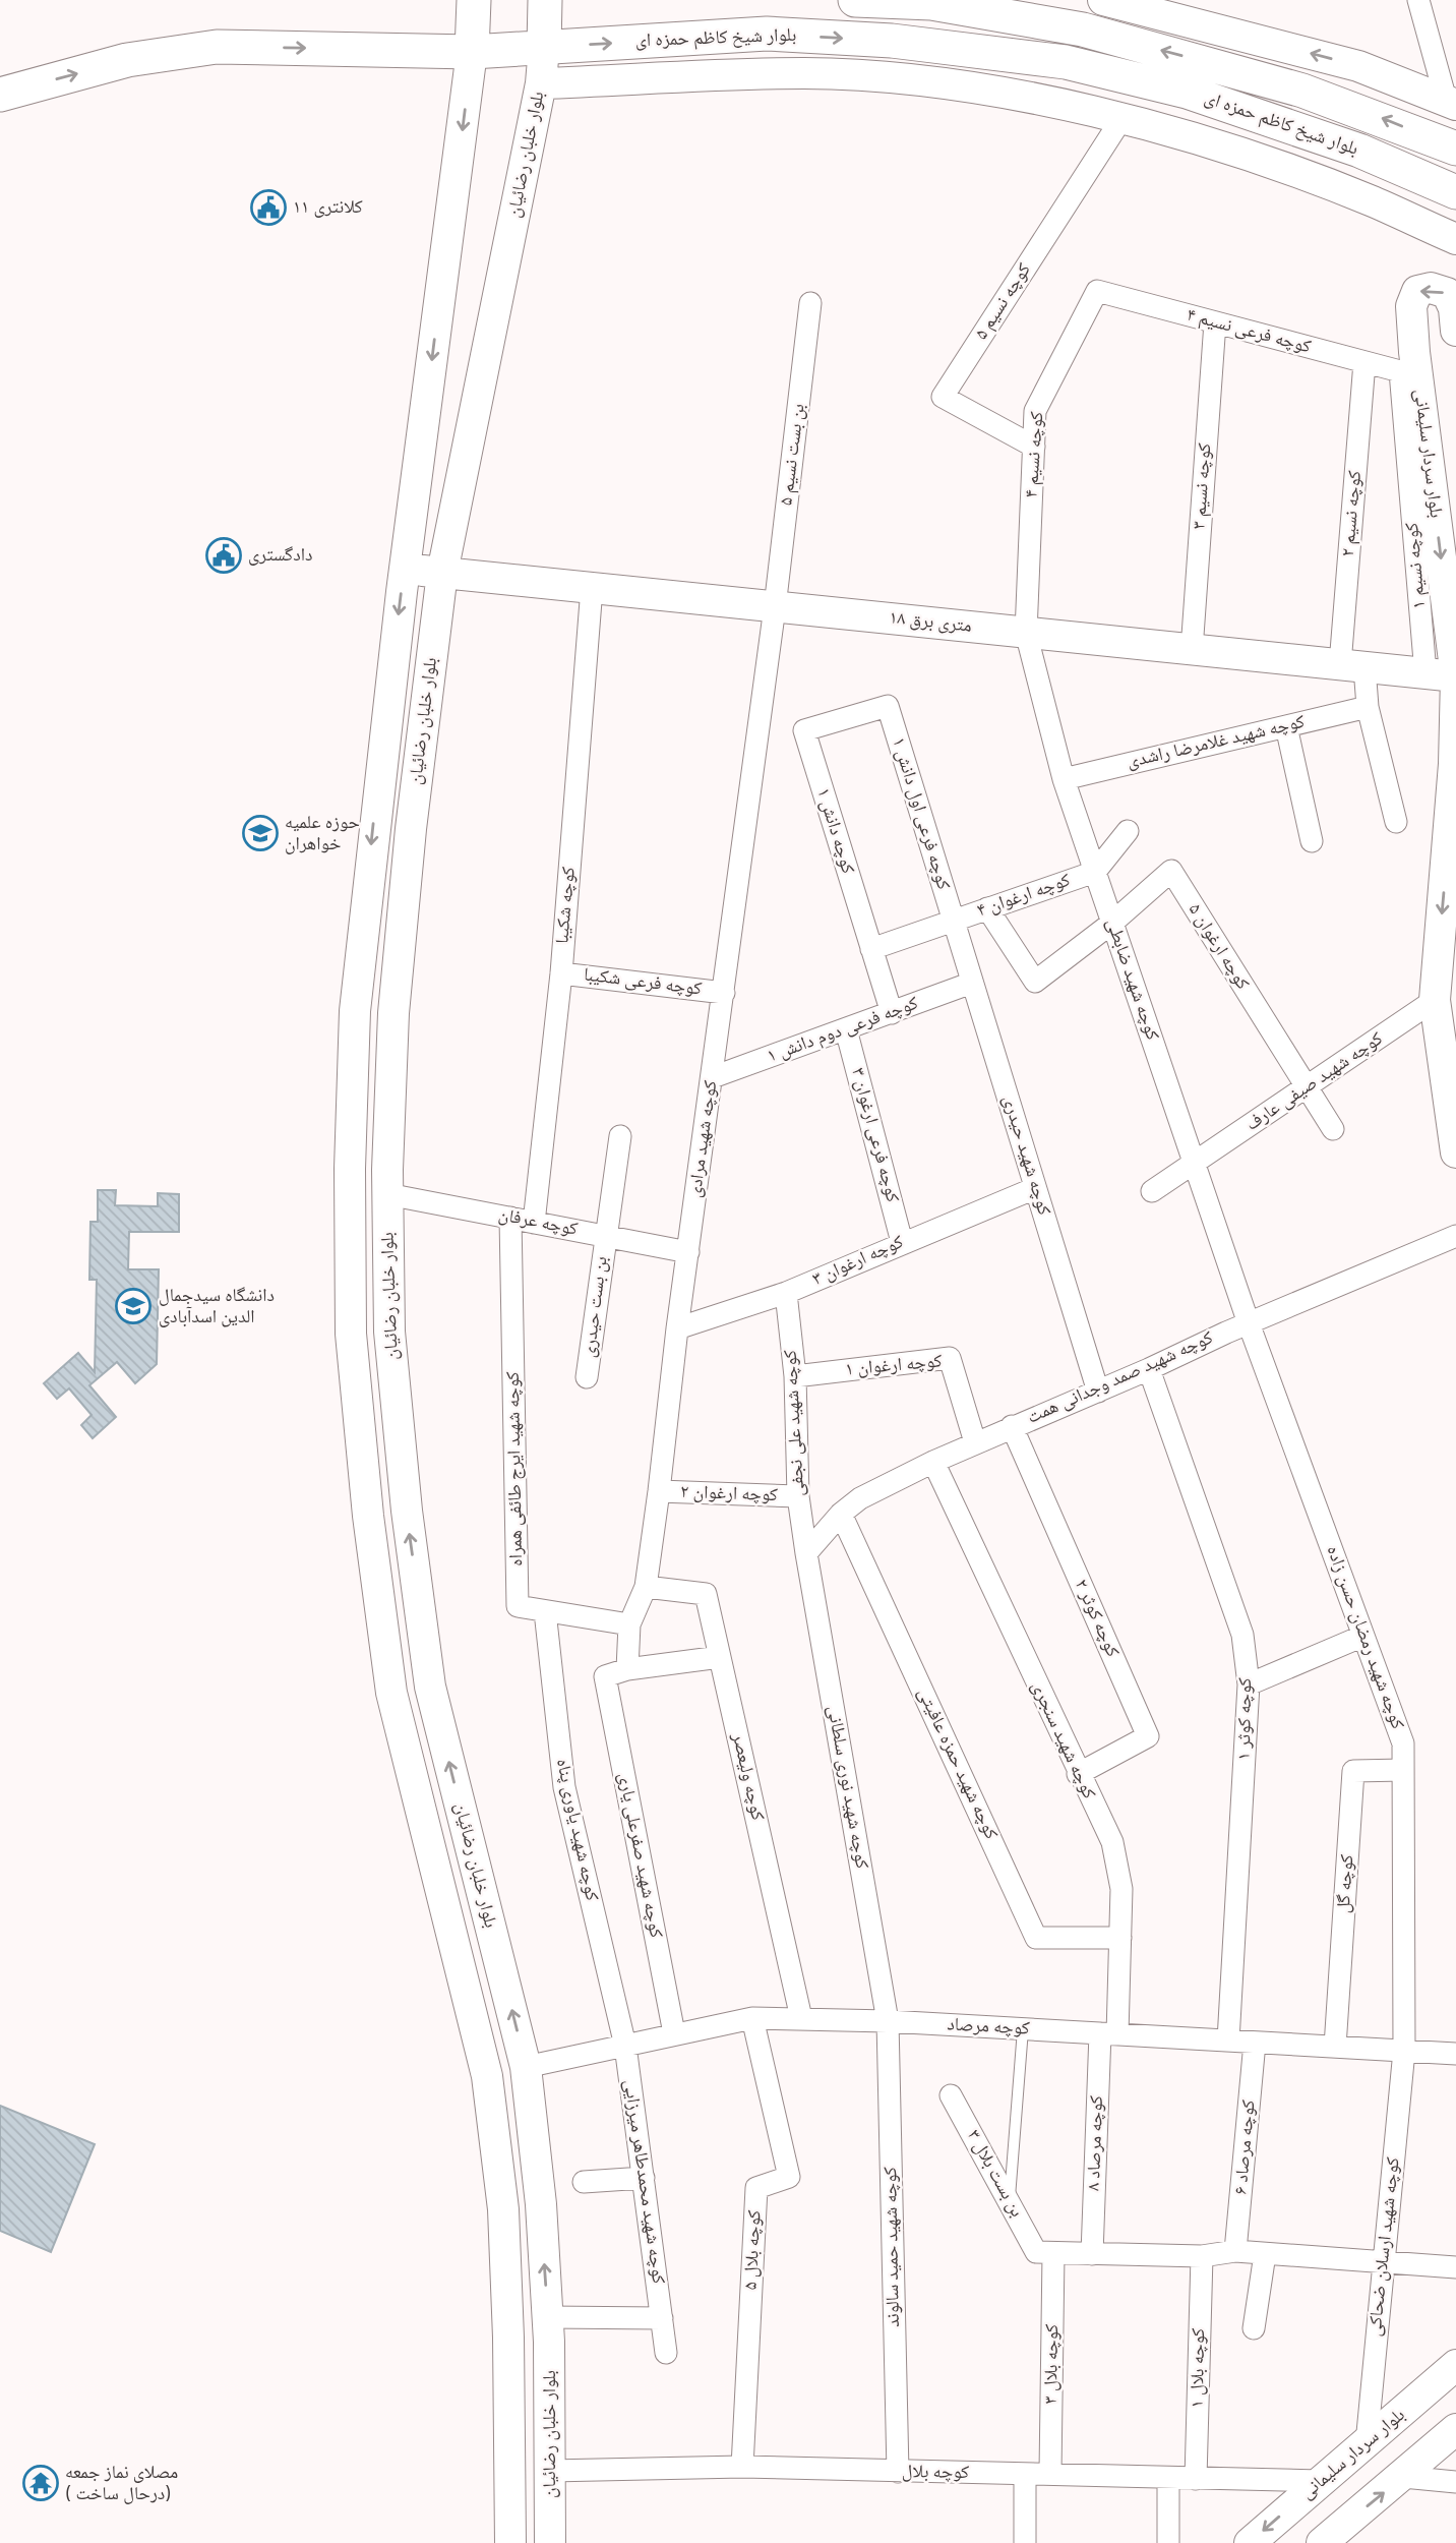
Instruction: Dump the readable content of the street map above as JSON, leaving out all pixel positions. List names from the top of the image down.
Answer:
{
  "streets": {
    "main road": [
      "بلوار شیخ کاظم حمزه ای",
      "بلوار خلبان رضائیان",
      "بلوار سردار سلیمانی",
      "۱۸ متری برق"
    ],
    "street": [
      "کوچه نسیم ۵",
      "کوچه فرعی نسیم ۴",
      "بن بست نسیم ۵",
      "کوچه نسیم ۴",
      "کوچه نسیم ۳",
      "کوچه نسیم ۲",
      "کوچه نسیم ۱",
      "کوچه شهید غلامرضا راشدی",
      "کوچه فرعی اول دانش ۱",
      "کوچه دانش ۱",
      "کوچه ارغوان ۴",
      "کوچه شکیبا",
      "کوچه ارغوان ۵",
      "کوچه شهید ضابطی",
      "کوچه فرعی شکیبا",
      "کوچه فرعی دوم دانش ۱",
      "کوچه شهید صیفی عارف",
      "کوچه فرعی ارغوان ۳",
      "کوچه شهید مرادی",
      "کوچه شهید حیدری",
      "کوچه عرفان",
      "کوچه ارغوان ۳",
      "بن بست حیدری",
      "کوچه ارغوان ۱",
      "کوچه شهید صمد وجدانی همت",
      "کوچه شهید علی نجفی",
      "کوچه شهید ایرج طائفی همراه",
      "کوچه ارغوان ۲",
      "کوچه کوثر ۲",
      "کوچه شهید رمضان حسن زاده",
      "کوچه کوثر ۱",
      "کوچه شهید سنجری",
      "کوچه شهید حمزه عافیتی",
      "کوچه ولیعصر",
      "کوچه شهید نوری سلطانی",
      "کوچه شهید یاوری پناه",
      "کوچه شهید صفرعلی یاری",
      "کوچه گل",
      "کوچه مرصاد",
      "کوچه مرصاد ۸",
      "کوچه مرصاد ۶",
      "بن بست بلال ۳",
      "کوچه شهید محمدطاهر میرزایی",
      "کوچه شهید حمید سالوند",
      "کوچه شهید ارسلان ضحاکی",
      "کوچه بلال ۵",
      "کوچه بلال ۳",
      "کوچه بلال ۱",
      "کوچه بلال"
    ]
  },
  "crossings": [
    ["بلوار شیخ کاظم حمزه ای", "بلوار خلبان رضائیان"],
    ["بلوار خلبان رضائیان", "۱۸ متری برق"],
    ["بلوار خلبان رضائیان", "کوچه عرفان"],
    ["بلوار خلبان رضائیان", "کوچه مرصاد"],
    ["بلوار خلبان رضائیان", "کوچه بلال"],
    ["کوچه نسیم ۵", "کوچه نسیم ۴"],
    ["کوچه فرعی نسیم ۴", "کوچه نسیم ۴"],
    ["کوچه فرعی نسیم ۴", "کوچه نسیم ۳"],
    ["کوچه فرعی نسیم ۴", "کوچه نسیم ۲"],
    ["کوچه فرعی نسیم ۴", "کوچه نسیم ۱"],
    ["بلوار سردار سلیمانی", "۱۸ متری برق"],
    ["بلوار سردار سلیمانی", "کوچه شهید صیفی عارف"],
    ["بلوار سردار سلیمانی", "کوچه شهید ارسلان ضحاکی"],
    ["بلوار سردار سلیمانی", "کوچه بلال"],
    ["بن بست نسیم ۵", "۱۸ متری برق"],
    ["بن بست نسیم ۵", "کوچه شهید مرادی"],
    ["کوچه نسیم ۴", "۱۸ متری برق"],
    ["کوچه نسیم ۴", "کوچه شهید ضابطی"],
    ["کوچه نسیم ۳", "۱۸ متری برق"],
    ["کوچه نسیم ۲", "۱۸ متری برق"],
    ["کوچه نسیم ۲", "کوچه شهید غلامرضا راشدی"],
    ["کوچه نسیم ۱", "۱۸ متری برق"],
    ["۱۸ متری برق", "کوچه شکیبا"],
    ["۱۸ متری برق", "کوچه شهید ضابطی"],
    ["۱۸ متری برق", "کوچه شهید مرادی"],
    ["کوچه شهید غلامرضا راشدی", "کوچه شهید ضابطی"],
    ["کوچه فرعی اول دانش ۱", "کوچه دانش ۱"],
    ["کوچه فرعی اول دانش ۱", "کوچه ارغوان ۴"],
    ["کوچه فرعی اول دانش ۱", "کوچه شهید حیدری"],
    ["کوچه دانش ۱", "کوچه ارغوان ۴"],
    ["کوچه دانش ۱", "کوچه فرعی دوم دانش ۱"],
    ["کوچه ارغوان ۴", "کوچه شهید ضابطی"],
    ["کوچه ارغوان ۴", "کوچه شهید حیدری"],
    ["کوچه شکیبا", "کوچه فرعی شکیبا"],
    ["کوچه شکیبا", "کوچه عرفان"],
    ["کوچه ارغوان ۵", "کوچه شهید ضابطی"],
    ["کوچه ارغوان ۵", "کوچه شهید صیفی عارف"],
    ["کوچه شهید ضابطی", "کوچه شهید صیفی عارف"],
    ["کوچه شهید ضابطی", "کوچه شهید صمد وجدانی همت"],
    ["کوچه شهید ضابطی", "کوچه شهید رمضان حسن زاده"],
    ["کوچه فرعی شکیبا", "کوچه شهید مرادی"],
    ["کوچه فرعی دوم دانش ۱", "کوچه فرعی ارغوان ۳"],
    ["کوچه فرعی دوم دانش ۱", "کوچه شهید مرادی"],
    ["کوچه فرعی دوم دانش ۱", "کوچه شهید حیدری"],
    ["کوچه فرعی ارغوان ۳", "کوچه ارغوان ۳"],
    ["کوچه شهید مرادی", "کوچه عرفان"],
    ["کوچه شهید مرادی", "کوچه ارغوان ۳"],
    ["کوچه شهید مرادی", "کوچه شهید ایرج طائفی همراه"],
    ["کوچه شهید مرادی", "کوچه ارغوان ۲"],
    ["کوچه شهید مرادی", "کوچه ولیعصر"],
    ["کوچه شهید مرادی", "کوچه شهید صفرعلی یاری"],
    ["کوچه شهید حیدری", "کوچه ارغوان ۳"],
    ["کوچه شهید حیدری", "کوچه شهید صمد وجدانی همت"],
    ["کوچه عرفان", "بن بست حیدری"],
    ["کوچه عرفان", "کوچه شهید ایرج طائفی همراه"],
    ["کوچه ارغوان ۳", "کوچه شهید علی نجفی"],
    ["کوچه ارغوان ۱", "کوچه شهید صمد وجدانی همت"],
    ["کوچه ارغوان ۱", "کوچه شهید علی نجفی"],
    ["کوچه شهید صمد وجدانی همت", "کوچه شهید علی نجفی"],
    ["کوچه شهید صمد وجدانی همت", "کوچه کوثر ۲"],
    ["کوچه شهید صمد وجدانی همت", "کوچه شهید رمضان حسن زاده"],
    ["کوچه شهید صمد وجدانی همت", "کوچه کوثر ۱"],
    ["کوچه شهید صمد وجدانی همت", "کوچه شهید سنجری"],
    ["کوچه شهید صمد وجدانی همت", "کوچه شهید حمزه عافیتی"],
    ["کوچه شهید صمد وجدانی همت", "کوچه شهید نوری سلطانی"],
    ["کوچه شهید علی نجفی", "کوچه ارغوان ۲"],
    ["کوچه شهید علی نجفی", "کوچه شهید نوری سلطانی"],
    ["کوچه شهید ایرج طائفی همراه", "کوچه شهید یاوری پناه"],
    ["کوچه کوثر ۲", "کوچه شهید سنجری"],
    ["کوچه شهید رمضان حسن زاده", "کوچه گل"],
    ["کوچه شهید رمضان حسن زاده", "کوچه مرصاد"],
    ["کوچه شهید رمضان حسن زاده", "کوچه شهید ارسلان ضحاکی"],
    ["کوچه کوثر ۱", "کوچه مرصاد"],
    ["کوچه شهید سنجری", "کوچه شهید حمزه عافیتی"],
    ["کوچه شهید سنجری", "کوچه مرصاد"],
    ["کوچه شهید سنجری", "کوچه مرصاد ۸"],
    ["کوچه ولیعصر", "کوچه مرصاد"],
    ["کوچه شهید نوری سلطانی", "کوچه مرصاد"],
    ["کوچه شهید نوری سلطانی", "کوچه شهید حمید سالوند"],
    ["کوچه شهید یاوری پناه", "کوچه مرصاد"],
    ["کوچه شهید یاوری پناه", "کوچه شهید محمدطاهر میرزایی"],
    ["کوچه شهید صفرعلی یاری", "کوچه مرصاد"],
    ["کوچه گل", "کوچه مرصاد"],
    ["کوچه مرصاد", "کوچه مرصاد ۸"],
    ["کوچه مرصاد", "کوچه مرصاد ۶"],
    ["کوچه مرصاد", "کوچه شهید محمدطاهر میرزایی"],
    ["کوچه مرصاد", "کوچه شهید حمید سالوند"],
    ["کوچه مرصاد", "کوچه شهید ارسلان ضحاکی"],
    ["کوچه مرصاد", "کوچه بلال ۵"],
    ["بن بست بلال ۳", "کوچه بلال ۳"],
    ["کوچه شهید حمید سالوند", "کوچه بلال"],
    ["کوچه بلال ۵", "کوچه بلال"],
    ["کوچه بلال ۳", "کوچه بلال"],
    ["کوچه بلال ۱", "کوچه بلال"]
  ],
  "one_way": ["بلوار سردار سلیمانی"],
  "places": {
    "public building": ["کلانتری ۱۱", "دادگستری"],
    "school or university": ["حوزه علمیه خواهران", "دانشگاه سیدجمال الدین اسدآبادی"],
    "temple": ["مصلای نماز جمعه ( درحال ساخت)"]
  }
}
